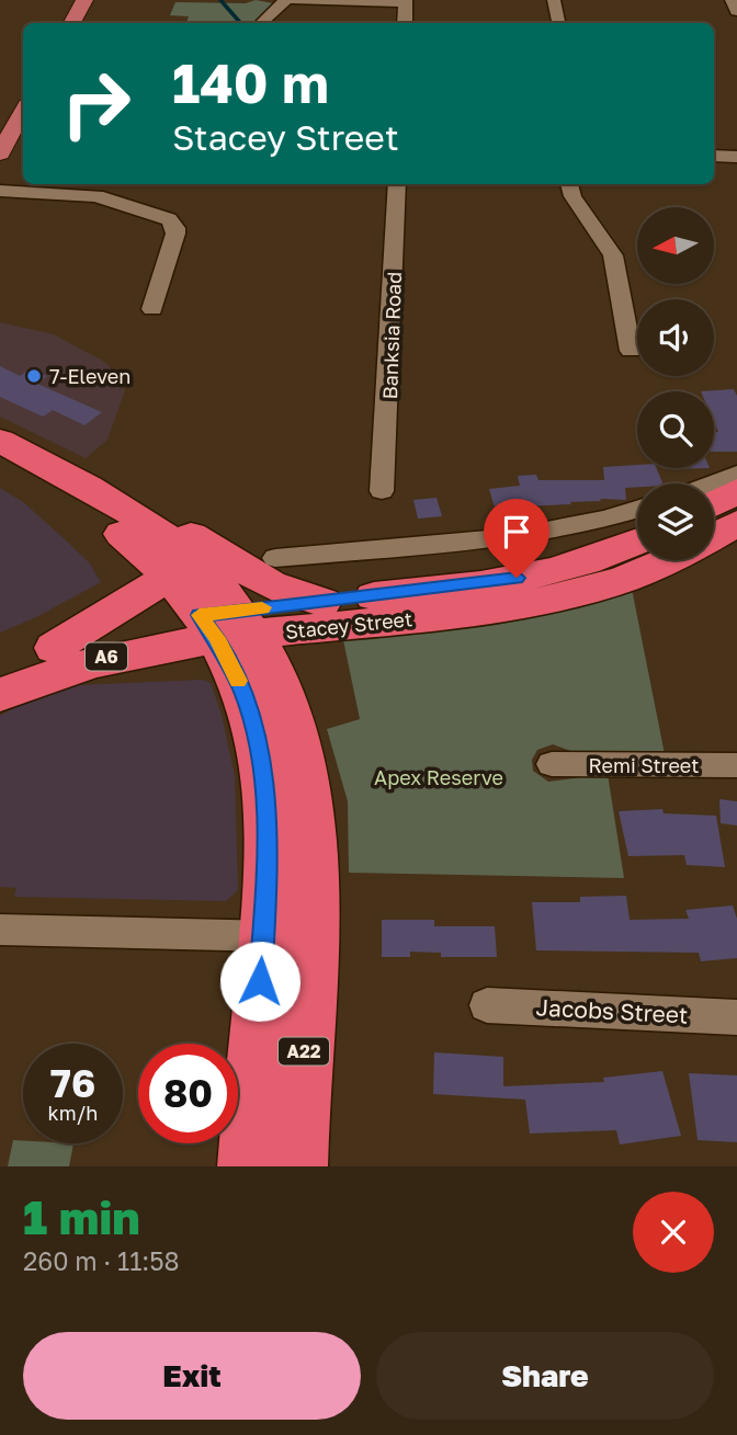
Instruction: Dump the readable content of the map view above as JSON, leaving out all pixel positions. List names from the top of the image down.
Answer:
{
  "streets": {
    "highway": ["Stacey Street", "A6", "A22"],
    "street": ["Banksia Road", "Remi Street", "Jacobs Street"]
  },
  "crossings": [
    ["Stacey Street", "A22"]
  ],
  "parks": ["Apex Reserve"],
  "places": ["7-Eleven"],
  "north": "left",
  "page": {
    "turn": ["140 m", "Stacey Street"],
    "speed": "76 km/h",
    "limit": "80",
    "heading": ["1 min", "260 m · 11:58"],
    "buttons": ["Exit", "Share"]
  }
}
